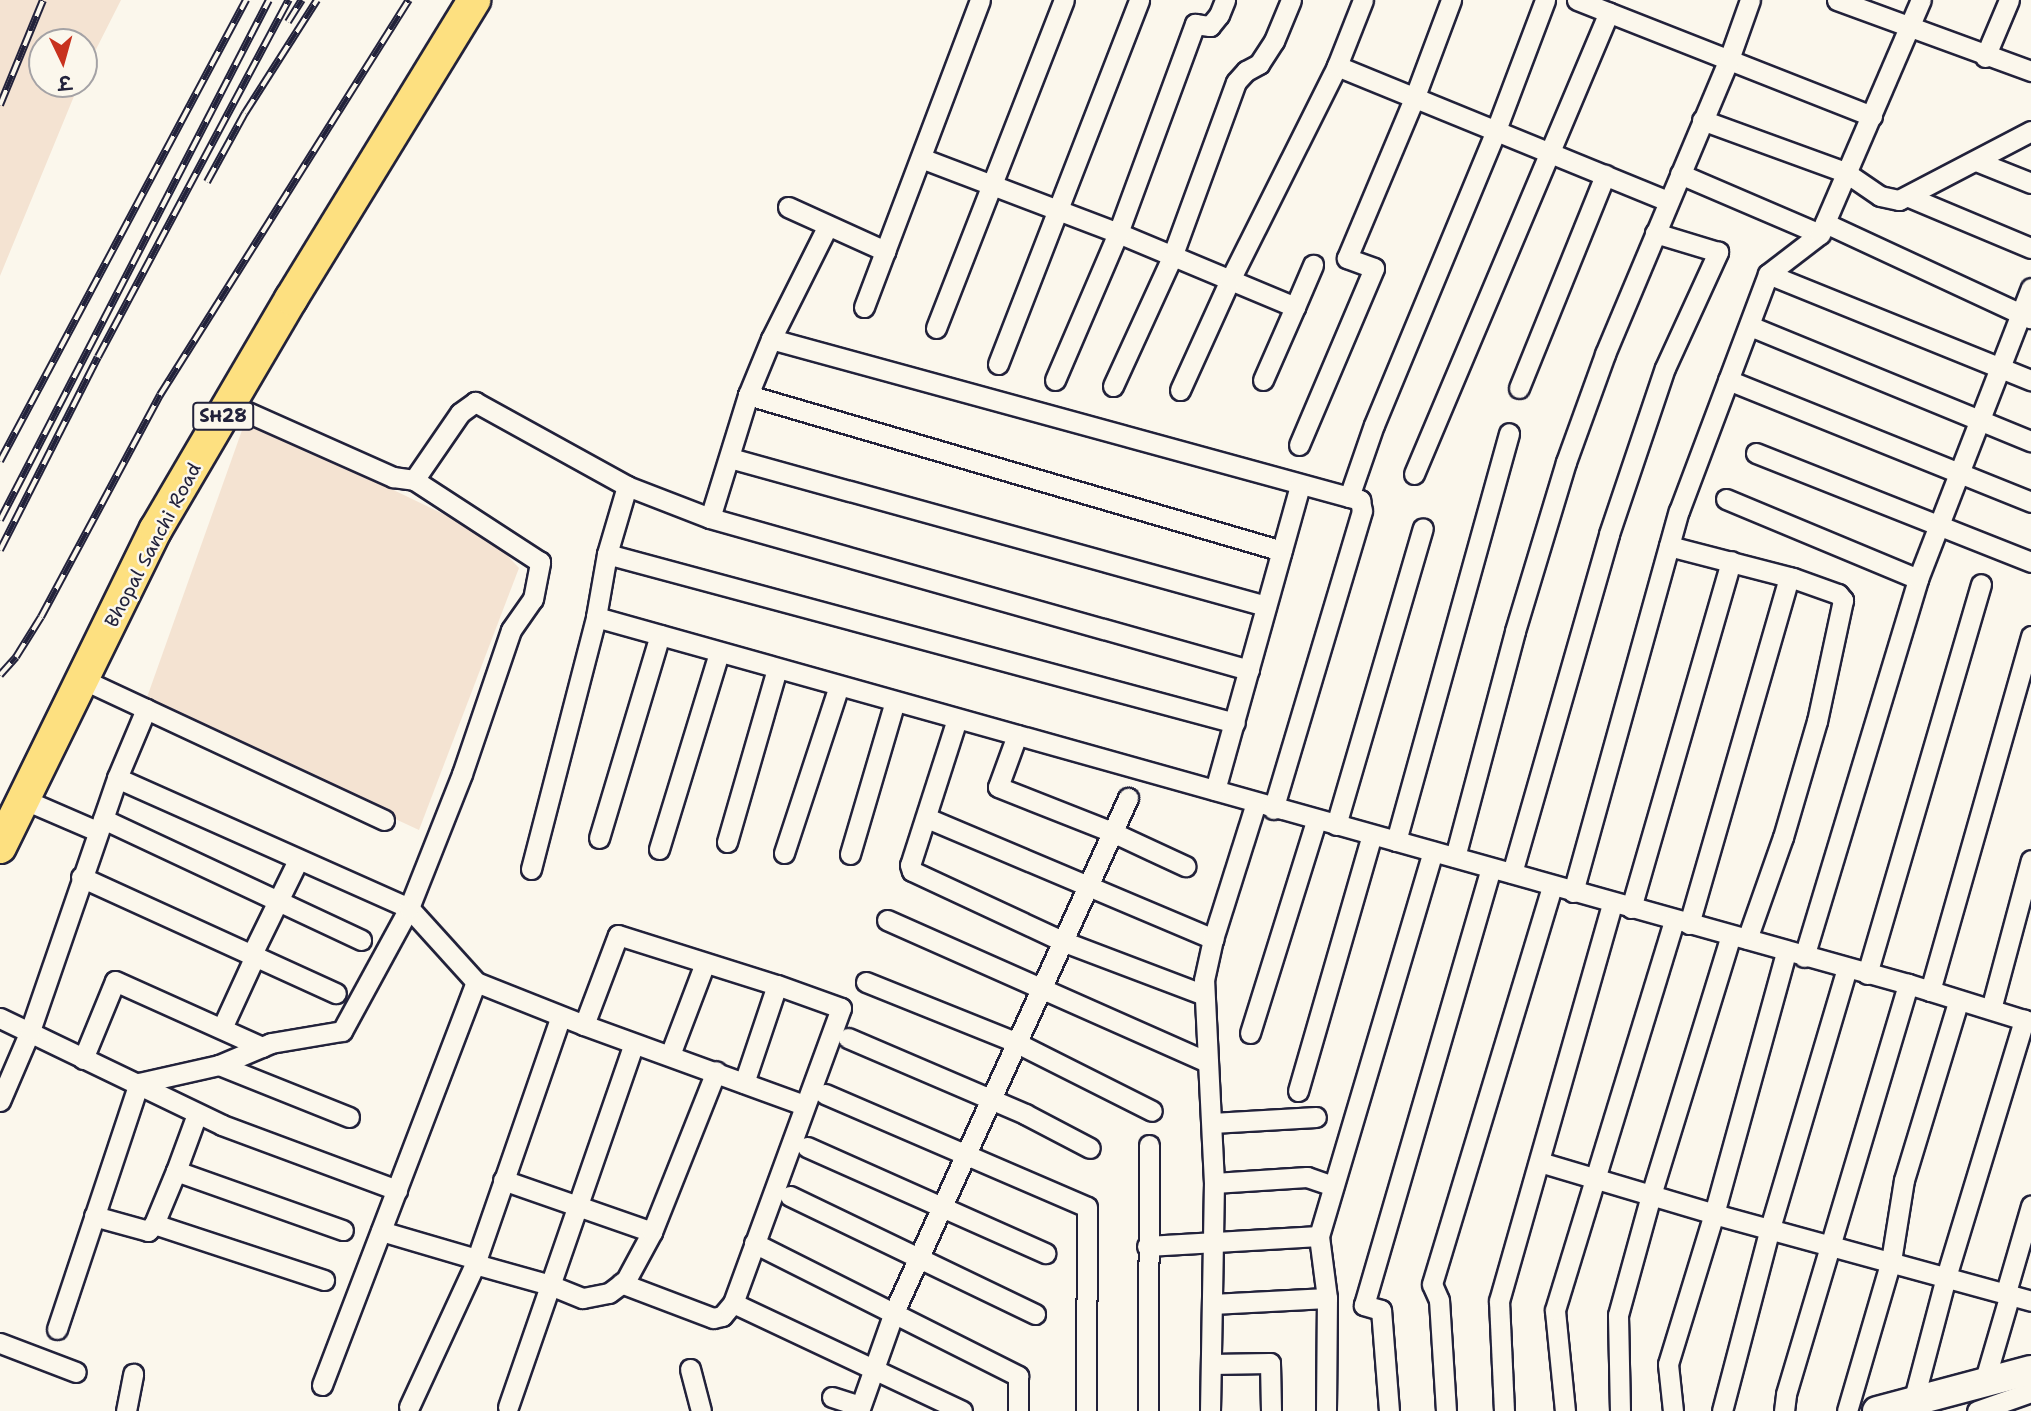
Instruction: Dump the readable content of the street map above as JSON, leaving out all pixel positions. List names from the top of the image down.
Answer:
{
  "streets": {
    "main road": ["SH28", "Bhopal Sanchi Road"]
  },
  "north": "bottom"
}
